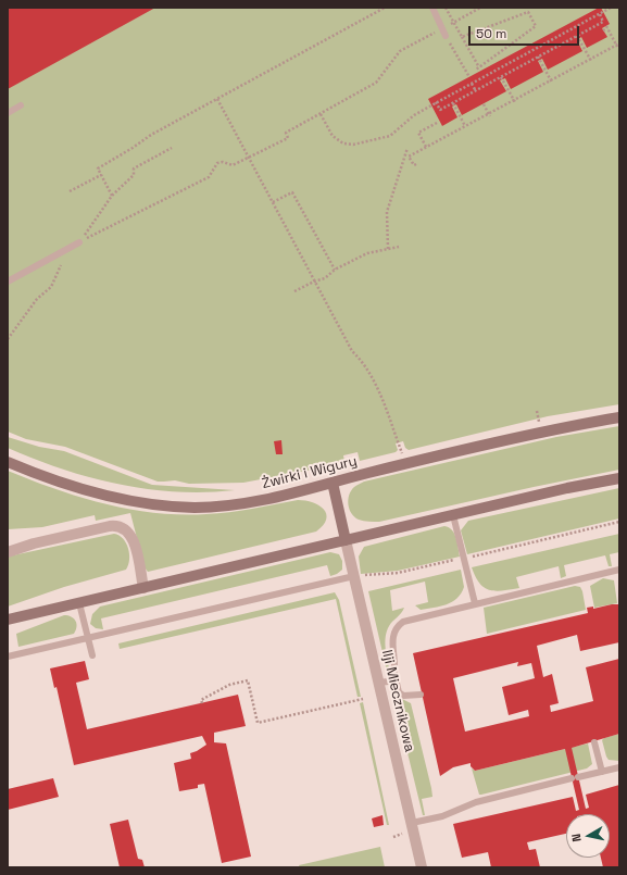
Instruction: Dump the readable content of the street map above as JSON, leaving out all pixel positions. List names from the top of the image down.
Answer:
{
  "streets": {
    "main road": ["Żwirki i Wigury"],
    "street": ["Ilji Miecznikowa"]
  },
  "scale_bar": "50 m",
  "north": "left"
}
